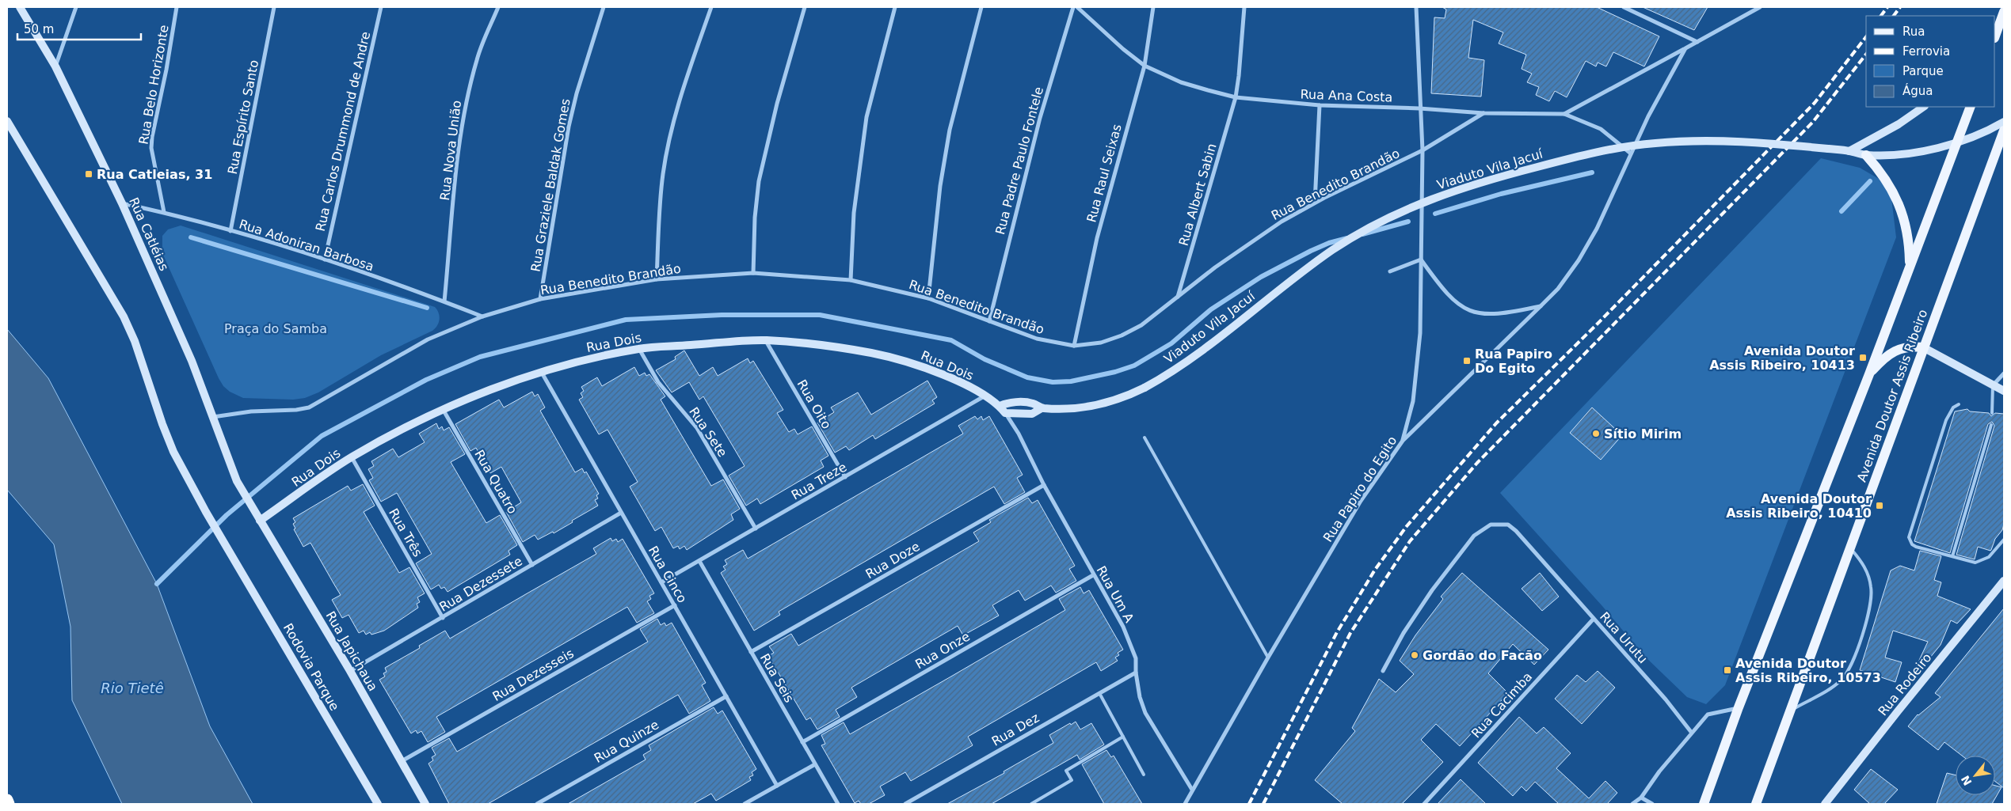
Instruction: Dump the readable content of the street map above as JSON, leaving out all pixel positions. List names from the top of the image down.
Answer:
{
  "streets": {
    "main road": ["Avenida Doutor Assis Ribeiro"],
    "street": [
      "Rua Belo Horizonte",
      "Rua Ana Costa",
      "Rua Espírito Santo",
      "Rua Carlos Drummond de Andre",
      "Rua Nova União",
      "Rua Padre Paulo Fontele",
      "Viaduto Vila Jacuí",
      "Rua Raul Seixas",
      "Rua Benedito Brandão",
      "Rua Graziele Baldak Gomes",
      "Rua Albert Sabin",
      "Rua Catléias",
      "Rua Adoniran Barbosa",
      "Rua Dois",
      "Rua Oito",
      "Rua Sete",
      "Rua Treze",
      "Rua Quatro",
      "Rua Papiro do Egito",
      "Rua Três",
      "Rua Doze",
      "Rua Cinco",
      "Rua Dezessete",
      "Rua Um A",
      "Rua Urutu",
      "Rua Onze",
      "Rua Japichaua",
      "Rodovia Parque",
      "Rua Dezesseis",
      "Rua Seis",
      "Rua Rodeiro",
      "Rua Cacimba",
      "Rua Dez",
      "Rua Quinze"
    ]
  },
  "crossings": [
    ["Rua Belo Horizonte", "Rua Adoniran Barbosa"],
    ["Rua Ana Costa", "Rua Raul Seixas"],
    ["Rua Ana Costa", "Rua Benedito Brandão"],
    ["Rua Ana Costa", "Rua Albert Sabin"],
    ["Rua Ana Costa", "Rua Papiro do Egito"],
    ["Rua Espírito Santo", "Rua Adoniran Barbosa"],
    ["Rua Carlos Drummond de Andre", "Rua Adoniran Barbosa"],
    ["Rua Nova União", "Rua Adoniran Barbosa"],
    ["Rua Padre Paulo Fontele", "Rua Benedito Brandão"],
    ["Rua Raul Seixas", "Rua Benedito Brandão"],
    ["Rua Benedito Brandão", "Rua Graziele Baldak Gomes"],
    ["Rua Benedito Brandão", "Rua Albert Sabin"],
    ["Rua Benedito Brandão", "Rua Catléias"],
    ["Rua Benedito Brandão", "Rua Adoniran Barbosa"],
    ["Rua Catléias", "Rua Adoniran Barbosa"],
    ["Rua Catléias", "Rua Japichaua"],
    ["Rua Dois", "Rua Oito"],
    ["Rua Dois", "Rua Sete"],
    ["Rua Dois", "Rua Treze"],
    ["Rua Dois", "Rua Quatro"],
    ["Rua Dois", "Rua Três"],
    ["Rua Dois", "Rua Cinco"],
    ["Rua Dois", "Rua Um A"],
    ["Rua Dois", "Rua Japichaua"],
    ["Rua Oito", "Rua Treze"],
    ["Rua Sete", "Rua Treze"],
    ["Rua Treze", "Rua Cinco"],
    ["Rua Treze", "Rua Seis"],
    ["Rua Quatro", "Rua Dezessete"],
    ["Rua Papiro do Egito", "Rua Um A"],
    ["Rua Três", "Rua Dezessete"],
    ["Rua Doze", "Rua Um A"],
    ["Rua Doze", "Rua Seis"],
    ["Rua Cinco", "Rua Dezessete"],
    ["Rua Cinco", "Rua Dezesseis"],
    ["Rua Cinco", "Rua Quinze"],
    ["Rua Dezessete", "Rua Japichaua"],
    ["Rua Um A", "Rua Onze"],
    ["Rua Um A", "Rua Dez"],
    ["Rua Urutu", "Rua Cacimba"],
    ["Rua Onze", "Rua Seis"],
    ["Rua Japichaua", "Rua Dezesseis"]
  ],
  "water": ["Rio Tietê"],
  "parks": ["Praça do Samba"],
  "places": {
    "transit": [
      "Rua Catleias, 31",
      "Avenida Doutor Assis Ribeiro, 10413",
      "Rua Papiro Do Egito",
      "Avenida Doutor Assis Ribeiro, 10410",
      "Avenida Doutor Assis Ribeiro, 10573"
    ],
    "other": ["Sítio Mirim", "Gordão do Facão"]
  },
  "legend": [
    "Rua",
    "Ferrovia",
    "Parque",
    "Água"
  ],
  "scale_bar": "50 m",
  "north": "bottom left"
}
